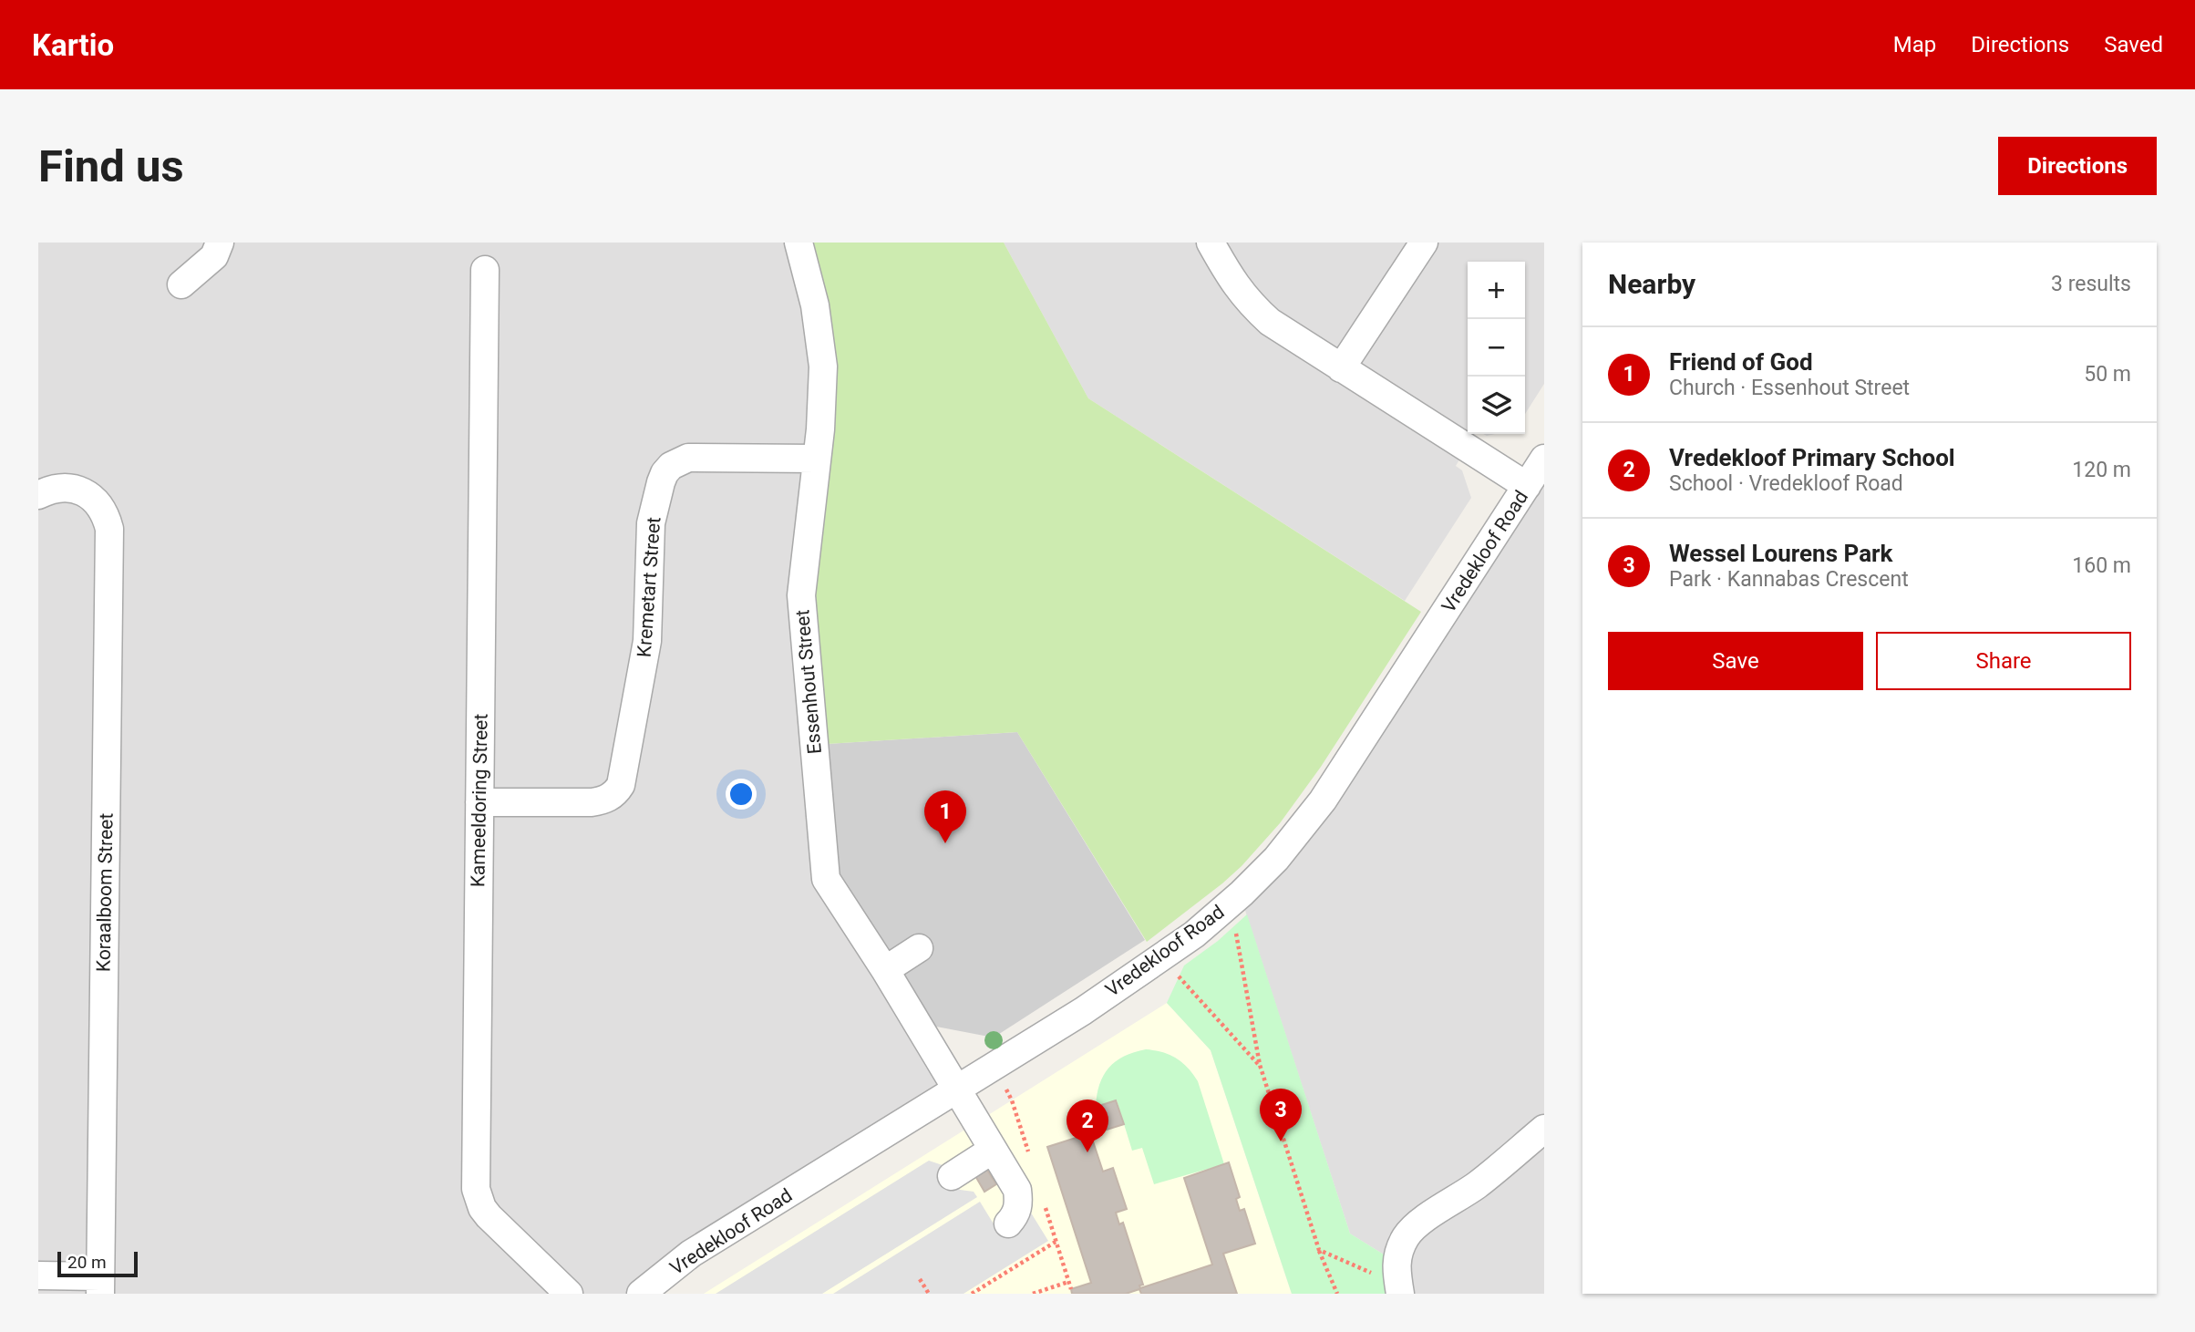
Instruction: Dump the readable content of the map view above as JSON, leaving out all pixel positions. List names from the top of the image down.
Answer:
{
  "streets": {
    "street": [
      "Vredekloof Road",
      "Kremetart Street",
      "Essenhout Street",
      "Kameeldoring Street",
      "Koraalboom Street"
    ]
  },
  "crossings": [
    ["Vredekloof Road", "Essenhout Street"],
    ["Kremetart Street", "Essenhout Street"],
    ["Kremetart Street", "Kameeldoring Street"]
  ],
  "scale_bar": "20 m",
  "page": {
    "header": "Kartio",
    "nav": ["Map", "Directions", "Saved"],
    "buttons": [
      "Directions",
      ["Save", "Share"]
    ],
    "title": "Find us",
    "heading": ["Nearby", "3 results"],
    "map_buttons": ["+", "−"],
    "list": [
      {
        "mark": "1",
        "name": "Friend of God",
        "note": "Church · Essenhout Street",
        "value": "50 m"
      },
      {
        "mark": "2",
        "name": "Vredekloof Primary School",
        "note": "School · Vredekloof Road",
        "value": "120 m"
      },
      {
        "mark": "3",
        "name": "Wessel Lourens Park",
        "note": "Park · Kannabas Crescent",
        "value": "160 m"
      }
    ],
    "pins": ["1", "3", "2"],
    "scale": "20 m"
  }
}
